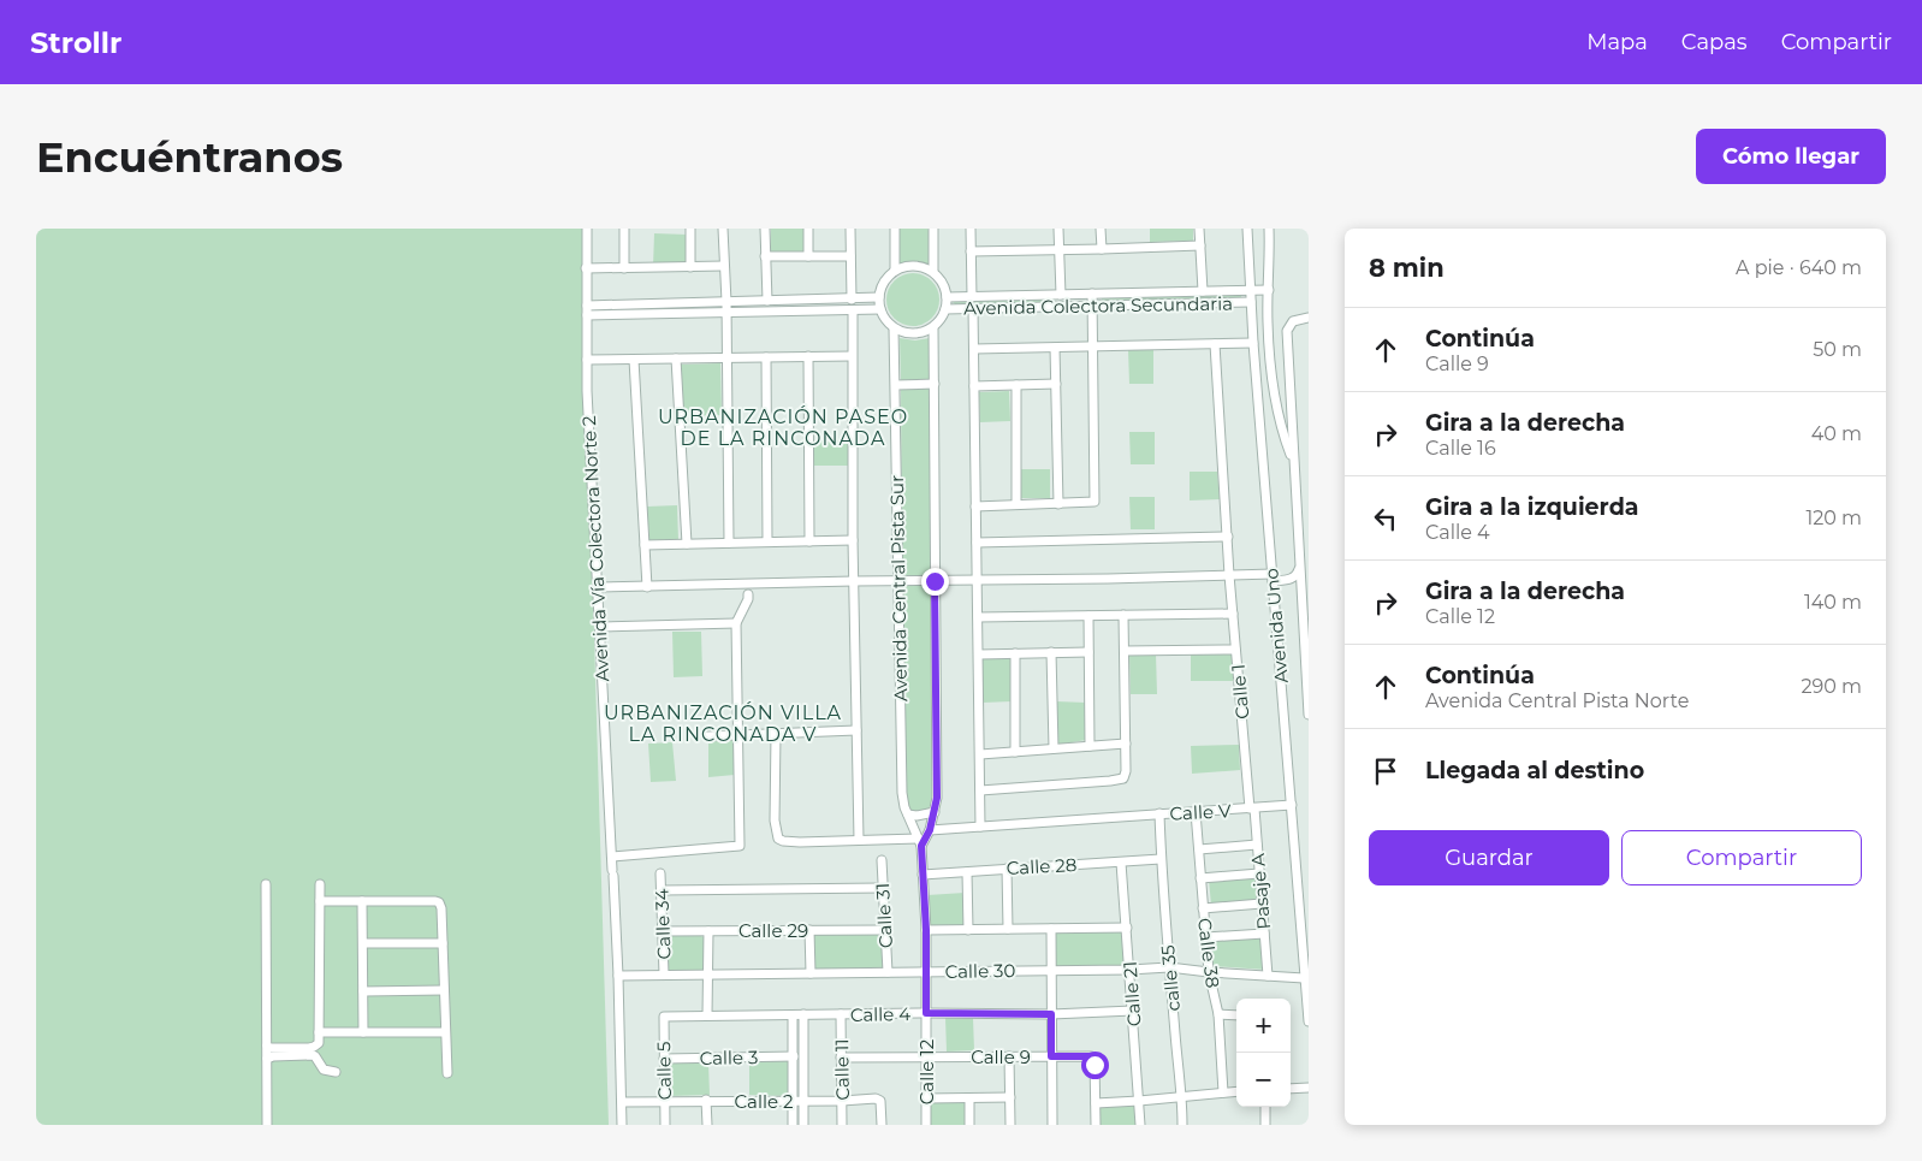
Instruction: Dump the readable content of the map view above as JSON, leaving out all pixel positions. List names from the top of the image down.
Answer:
{
  "streets": {
    "street": [
      "Avenida Colectora Secundaria",
      "Avenida Vía Colectora Norte 2",
      "Avenida Central Pista Sur",
      "Avenida Uno",
      "Calle 1",
      "Calle V",
      "Calle 28",
      "Pasaje A",
      "Calle 31",
      "Calle 34",
      "Calle 29",
      "Calle 38",
      "Calle 30",
      "calle 35",
      "Calle 21",
      "Calle 4",
      "Calle 9",
      "Calle 3",
      "Calle 11",
      "Calle 5",
      "Calle 12",
      "Calle 2"
    ]
  },
  "crossings": [
    ["Avenida Colectora Secundaria", "Avenida Central Pista Sur"],
    ["Avenida Colectora Secundaria", "Avenida Uno"],
    ["Avenida Vía Colectora Norte 2", "Calle 30"],
    ["Avenida Vía Colectora Norte 2", "Calle 2"],
    ["Avenida Central Pista Sur", "Calle 12"],
    ["Avenida Uno", "Calle V"],
    ["Avenida Uno", "Calle 30"],
    ["Calle 1", "Calle V"],
    ["Calle 1", "Pasaje A"],
    ["Calle V", "Pasaje A"],
    ["Calle V", "Calle 38"],
    ["Calle 28", "calle 35"],
    ["Calle 28", "Calle 21"],
    ["Calle 28", "Calle 12"],
    ["Pasaje A", "Calle 30"],
    ["Calle 31", "Calle 29"],
    ["Calle 31", "Calle 30"],
    ["Calle 34", "Calle 29"],
    ["Calle 34", "Calle 30"],
    ["Calle 38", "Calle 30"],
    ["Calle 30", "calle 35"],
    ["Calle 30", "Calle 21"],
    ["Calle 30", "Calle 12"],
    ["Calle 21", "Calle 4"],
    ["Calle 4", "Calle 11"],
    ["Calle 4", "Calle 5"],
    ["Calle 4", "Calle 12"],
    ["Calle 9", "Calle 11"],
    ["Calle 9", "Calle 12"],
    ["Calle 3", "Calle 5"],
    ["Calle 11", "Calle 2"],
    ["Calle 5", "Calle 2"]
  ],
  "districts": ["URBANIZACIÓN PASEO DE LA RINCONADA", "URBANIZACIÓN VILLA LA RINCONADA V"],
  "page": {
    "header": "Strollr",
    "nav": ["Mapa", "Capas", "Compartir"],
    "buttons": [
      "Cómo llegar",
      ["Guardar", "Compartir"]
    ],
    "title": "Encuéntranos",
    "heading": ["8 min", "A pie · 640 m"],
    "list": [
      ["Continúa", "Calle 9", "50 m"],
      ["Gira a la derecha", "Calle 16", "40 m"],
      ["Gira a la izquierda", "Calle 4", "120 m"],
      ["Gira a la derecha", "Calle 12", "140 m"],
      ["Continúa", "Avenida Central Pista Norte", "290 m"],
      "Llegada al destino"
    ],
    "map_buttons": ["+", "−"]
  }
}
